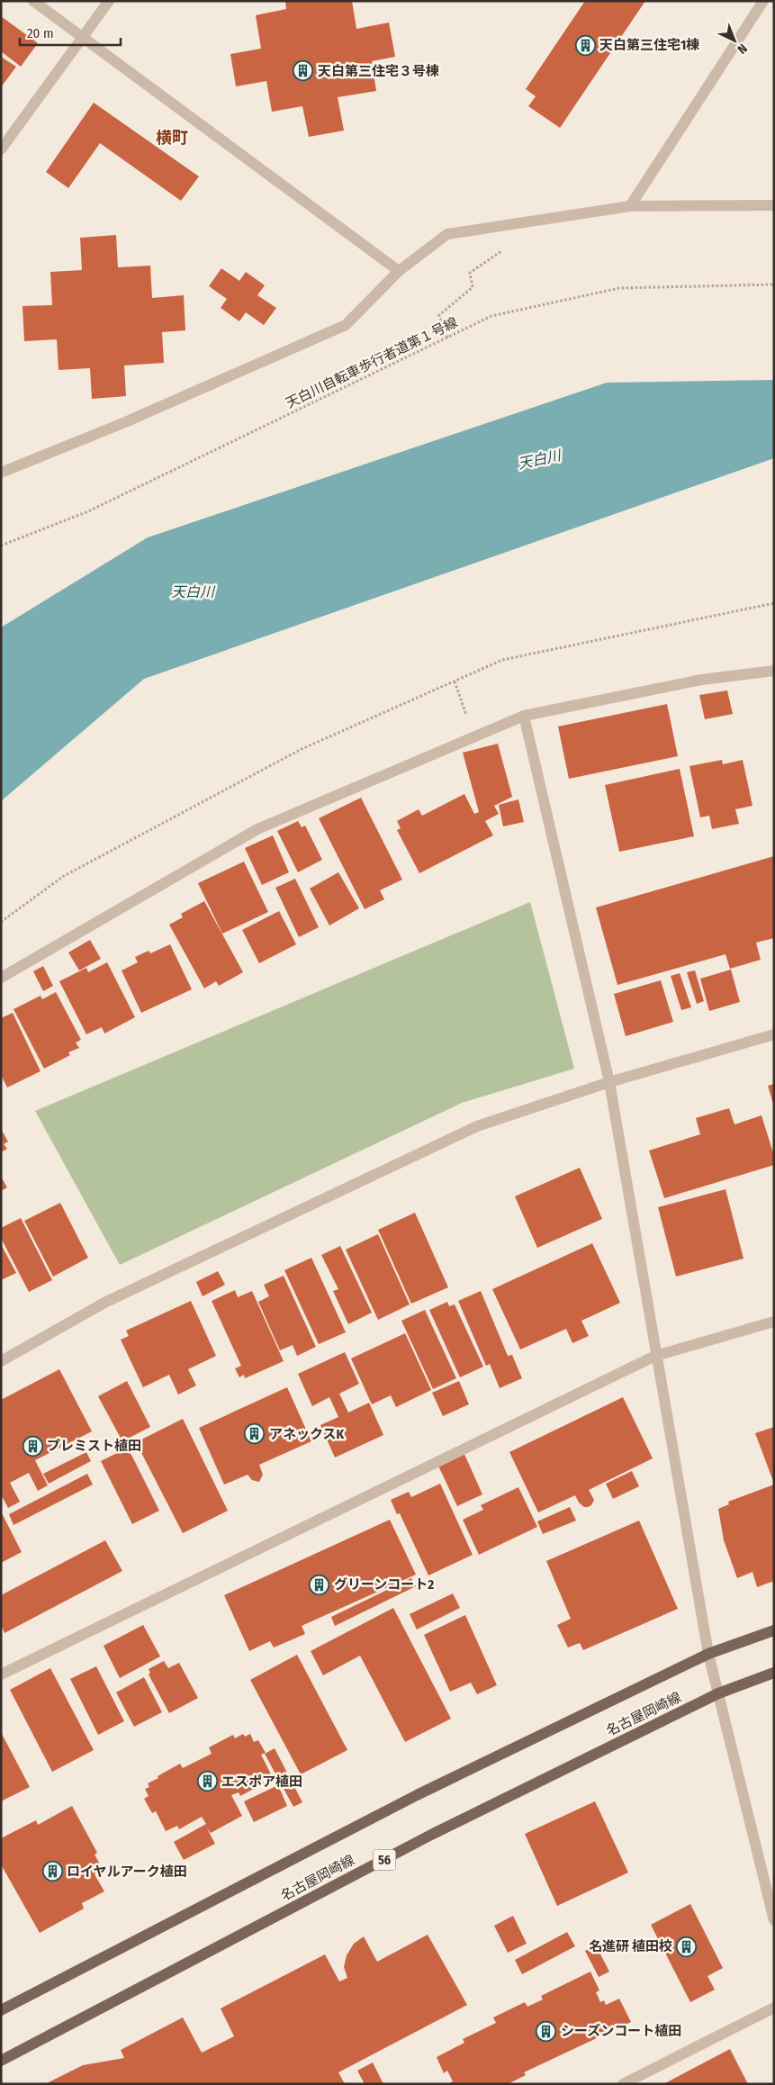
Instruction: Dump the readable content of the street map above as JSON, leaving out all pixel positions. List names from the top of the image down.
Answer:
{
  "streets": {
    "main road": ["名古屋岡崎線", "56"],
    "path": ["天白川自転車歩行者道第１号線"]
  },
  "districts": ["横町"],
  "water": ["天白川"],
  "places": {
    "building": [
      "天白第三住宅1棟",
      "天白第三住宅３号棟",
      "アネックスK",
      "プレミスト植田",
      "グリーンコート2",
      "エスポア植田",
      "ロイヤルアーク植田",
      "名進研 植田校",
      "シーズンコート植田"
    ]
  },
  "scale_bar": "20 m",
  "north": "bottom right"
}
